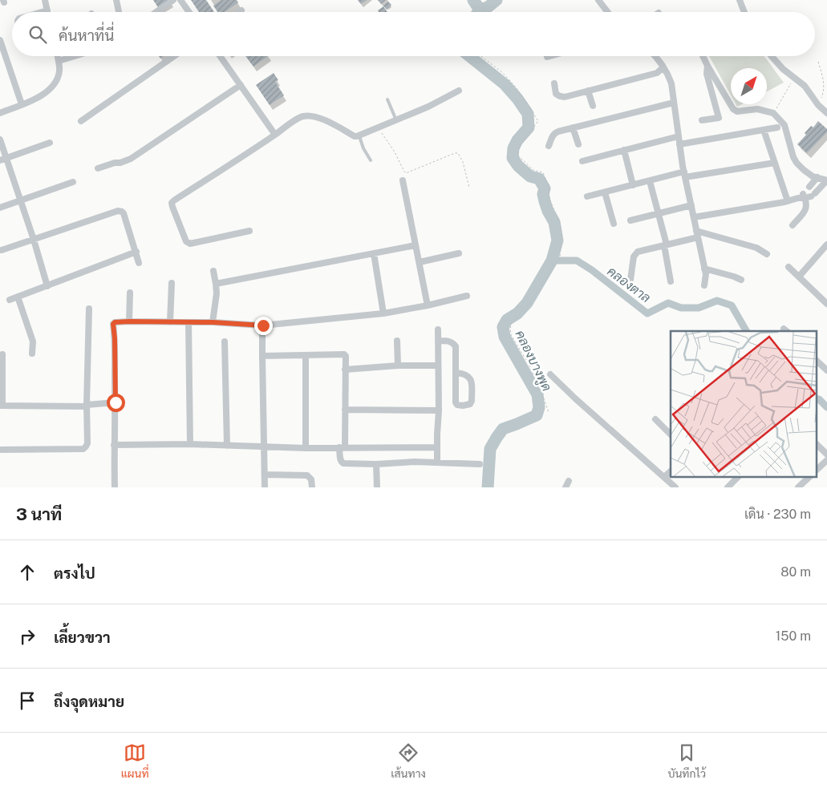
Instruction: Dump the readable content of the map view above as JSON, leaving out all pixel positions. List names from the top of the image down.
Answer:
{
  "water": ["คลองตาล", "คลองบางพูด"],
  "north": "top right",
  "page": {
    "search": "ค้นหาที่นี่",
    "heading": ["3 นาที", "เดิน · 230 m"],
    "list": [
      ["ตรงไป", "80 m"],
      ["เลี้ยวขวา", "150 m"],
      "ถึงจุดหมาย"
    ],
    "nav": ["แผนที่", "เส้นทาง", "บันทึกไว้"]
  }
}
